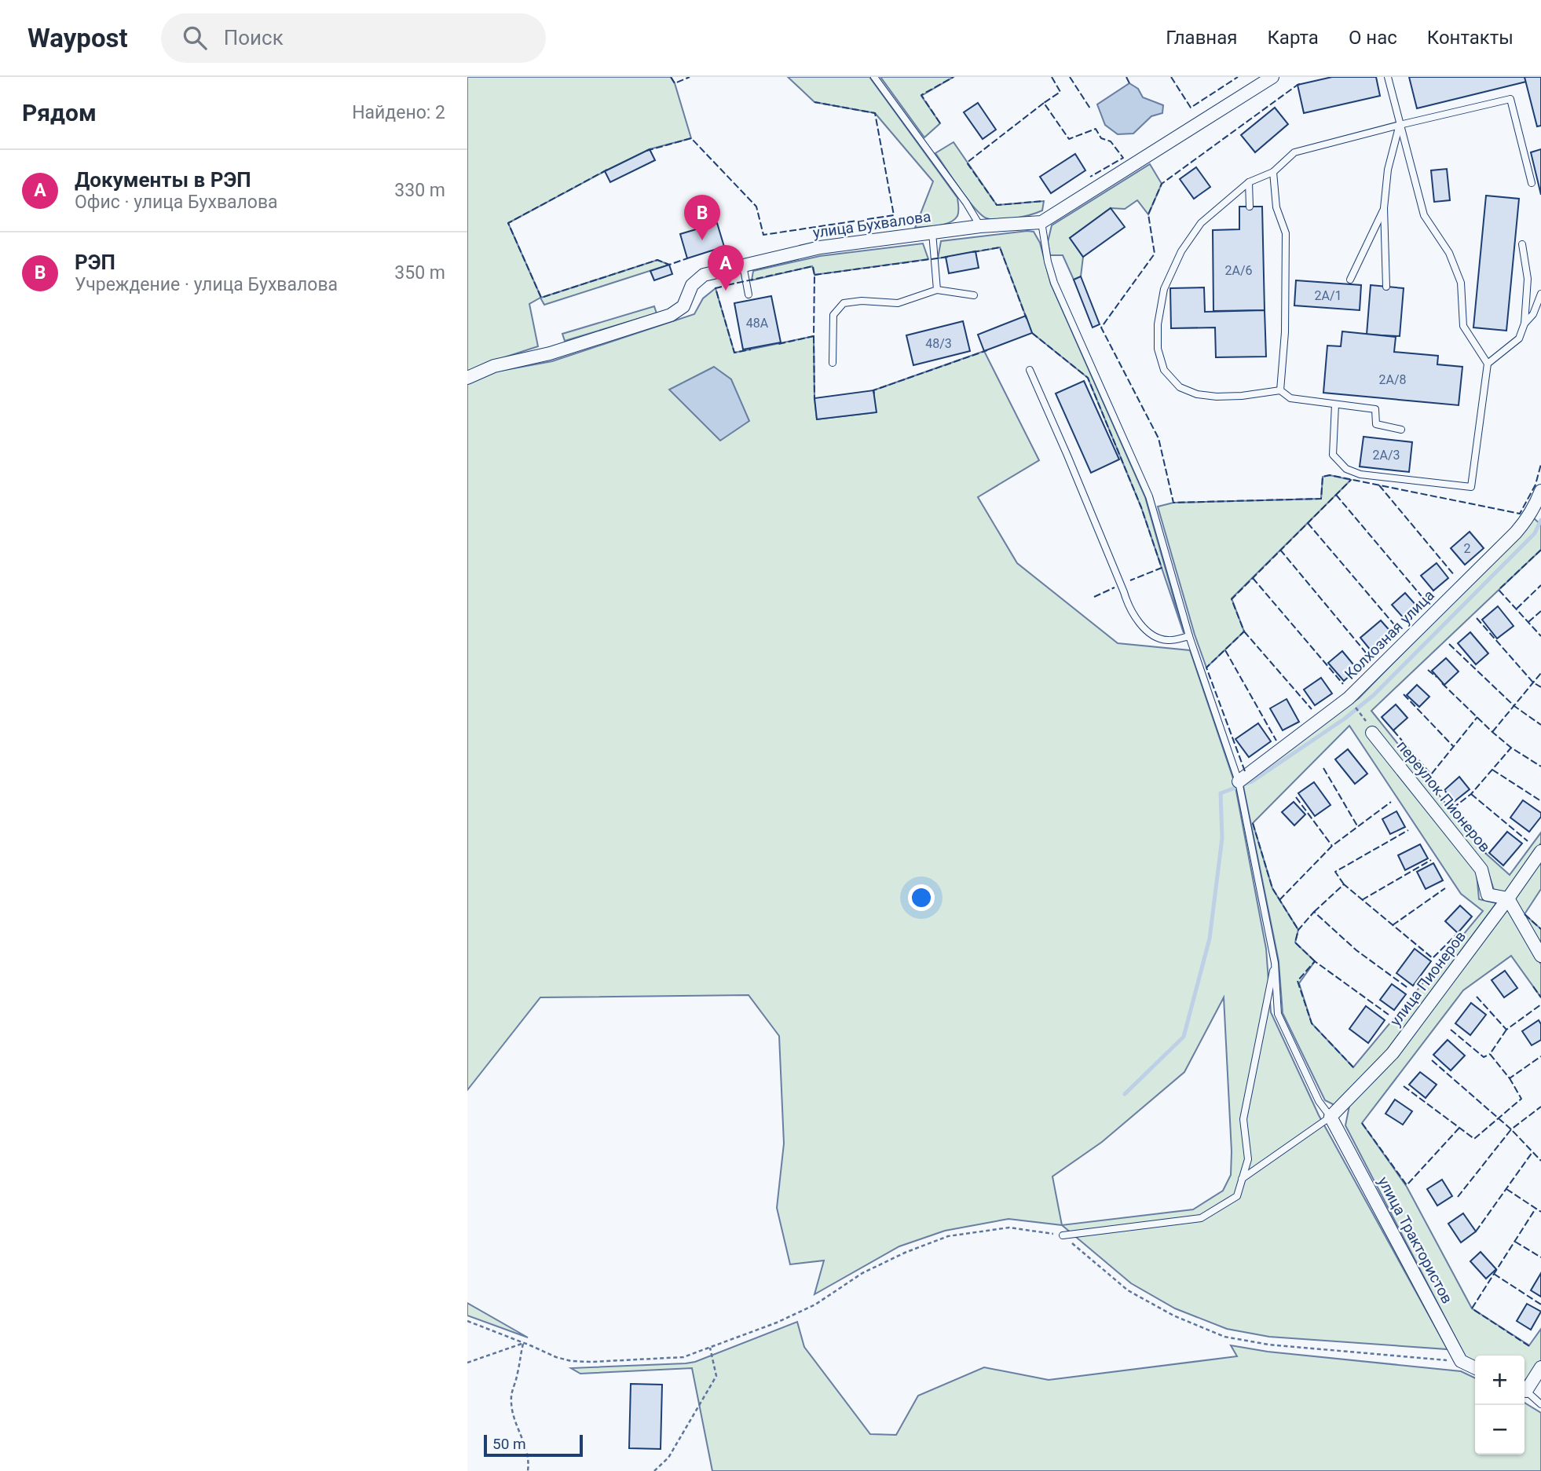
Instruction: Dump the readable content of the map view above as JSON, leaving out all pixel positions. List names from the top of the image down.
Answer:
{
  "streets": {
    "street": [
      "улица Бухвалова",
      "Колхозная улица",
      "переулок Пионеров",
      "улица Пионеров",
      "улица Трактористов"
    ]
  },
  "crossings": [
    ["переулок Пионеров", "улица Пионеров"],
    ["улица Пионеров", "улица Трактористов"]
  ],
  "house_numbers": [
    "2А/6",
    "2А/1",
    "48А",
    "48/3",
    "2А/8",
    "2А/3",
    "2"
  ],
  "scale_bar": "50 m",
  "page": {
    "header": "Waypost",
    "search": "Поиск",
    "nav": [
      "Главная",
      "Карта",
      "О нас",
      "Контакты"
    ],
    "heading": ["Рядом", "Найдено: 2"],
    "list": [
      {
        "mark": "A",
        "name": "Документы в РЭП",
        "note": "Офис · улица Бухвалова",
        "value": "330 m"
      },
      {
        "mark": "B",
        "name": "РЭП",
        "note": "Учреждение · улица Бухвалова",
        "value": "350 m"
      }
    ],
    "pins": ["B", "A"],
    "map_buttons": ["+", "−"],
    "scale": "50 m"
  }
}
